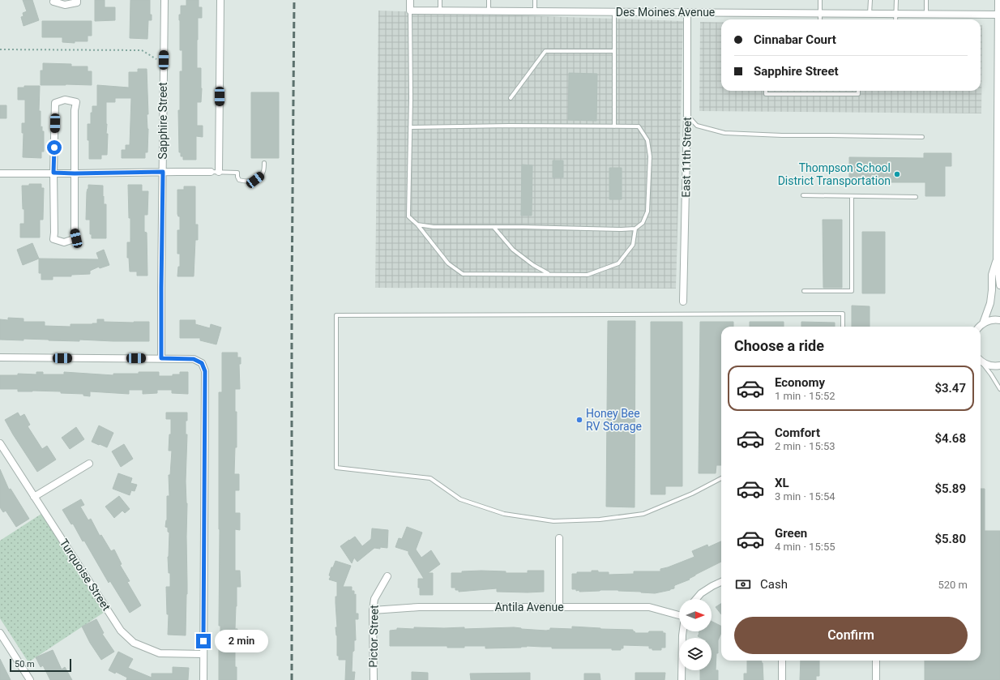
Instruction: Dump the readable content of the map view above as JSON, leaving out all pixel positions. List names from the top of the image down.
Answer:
{
  "streets": {
    "street": [
      "Des Moines Avenue",
      "Sapphire Street",
      "East 11th Street",
      "Turquoise Street",
      "Antila Avenue",
      "Pictor Street"
    ]
  },
  "crossings": [
    ["Des Moines Avenue", "East 11th Street"],
    ["Antila Avenue", "Pictor Street"]
  ],
  "places": ["Thompson School District Transportation", "Honey Bee RV Storage"],
  "scale_bar": "50 m",
  "north": "right",
  "page": {
    "banner": ["Cinnabar Court", "Sapphire Street"],
    "heading": "Choose a ride",
    "list": [
      {
        "name": "Economy",
        "note": "1 min · 15:52",
        "value": "$3.47"
      },
      {
        "name": "Comfort",
        "note": "2 min · 15:53",
        "value": "$4.68"
      },
      {
        "name": "XL",
        "note": "3 min · 15:54",
        "value": "$5.89"
      },
      {
        "name": "Green",
        "note": "4 min · 15:55",
        "value": "$5.80"
      }
    ],
    "pay": ["Cash", "520 m"],
    "buttons": "Confirm",
    "bubble": "2 min",
    "scale": "50 m"
  }
}
